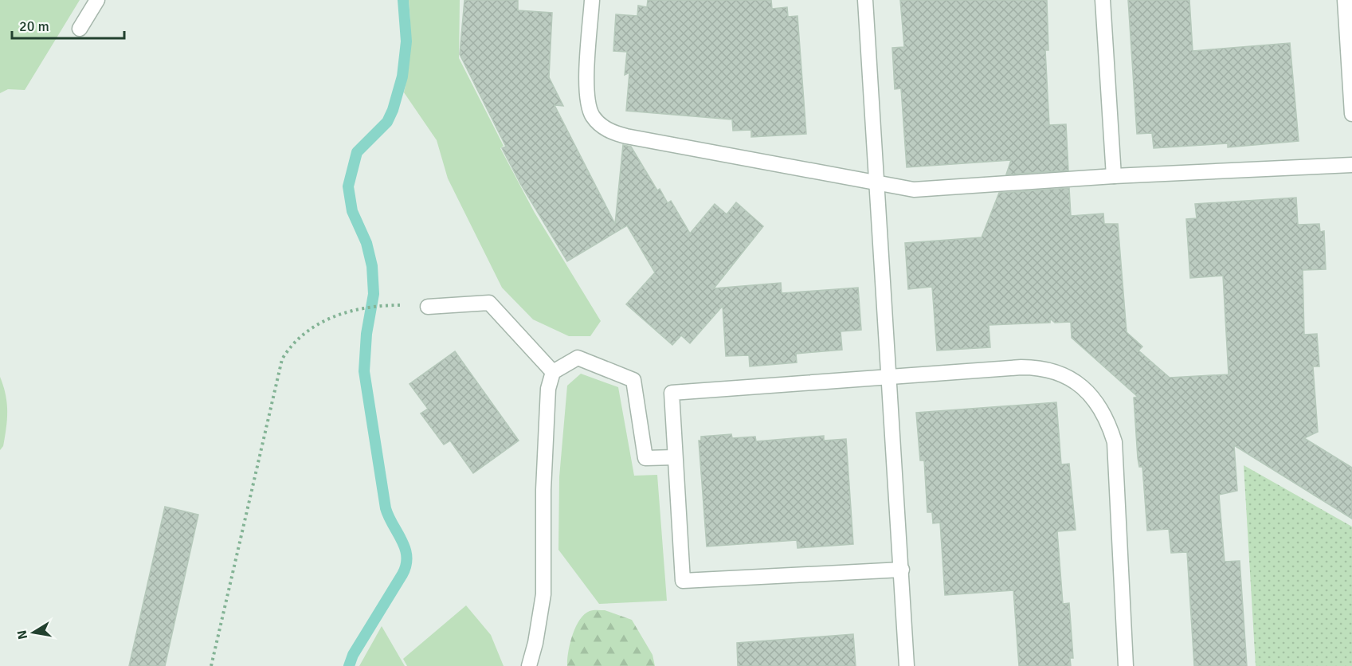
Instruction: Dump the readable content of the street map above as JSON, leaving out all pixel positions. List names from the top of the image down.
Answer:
{
  "scale_bar": "20 m",
  "north": "left"
}
